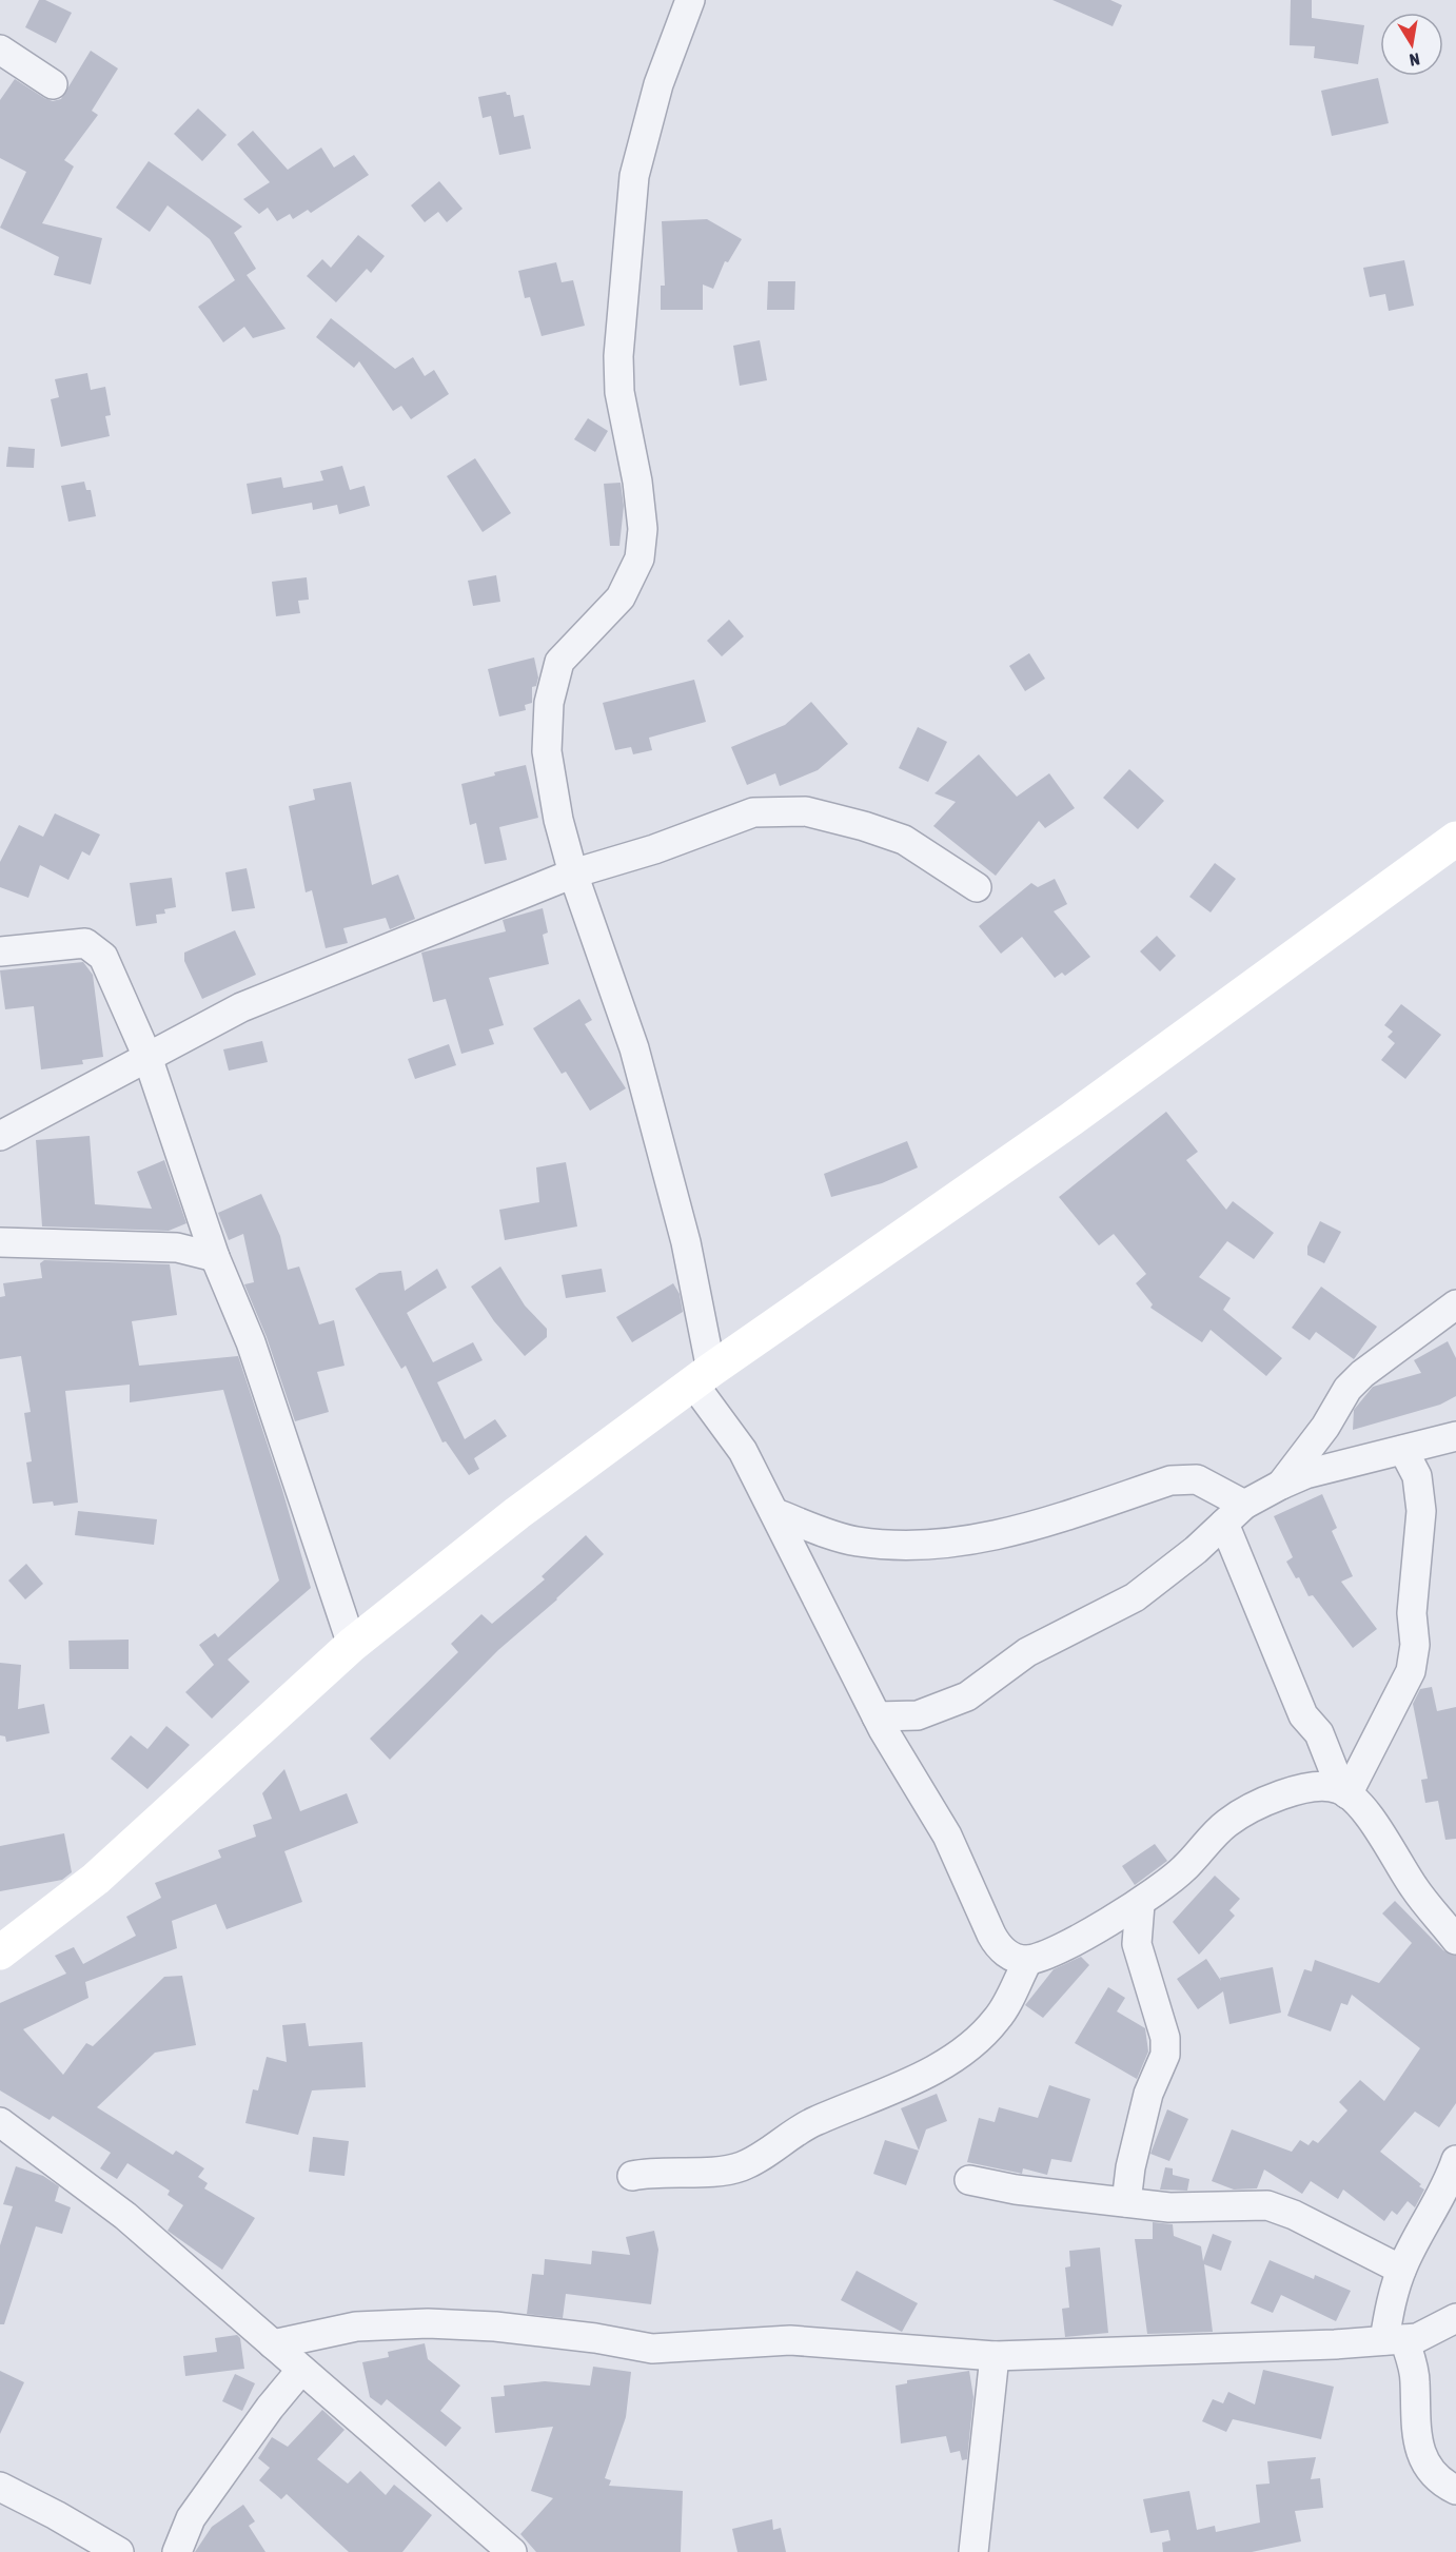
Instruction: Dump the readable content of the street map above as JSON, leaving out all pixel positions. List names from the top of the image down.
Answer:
{
  "north": "bottom"
}
